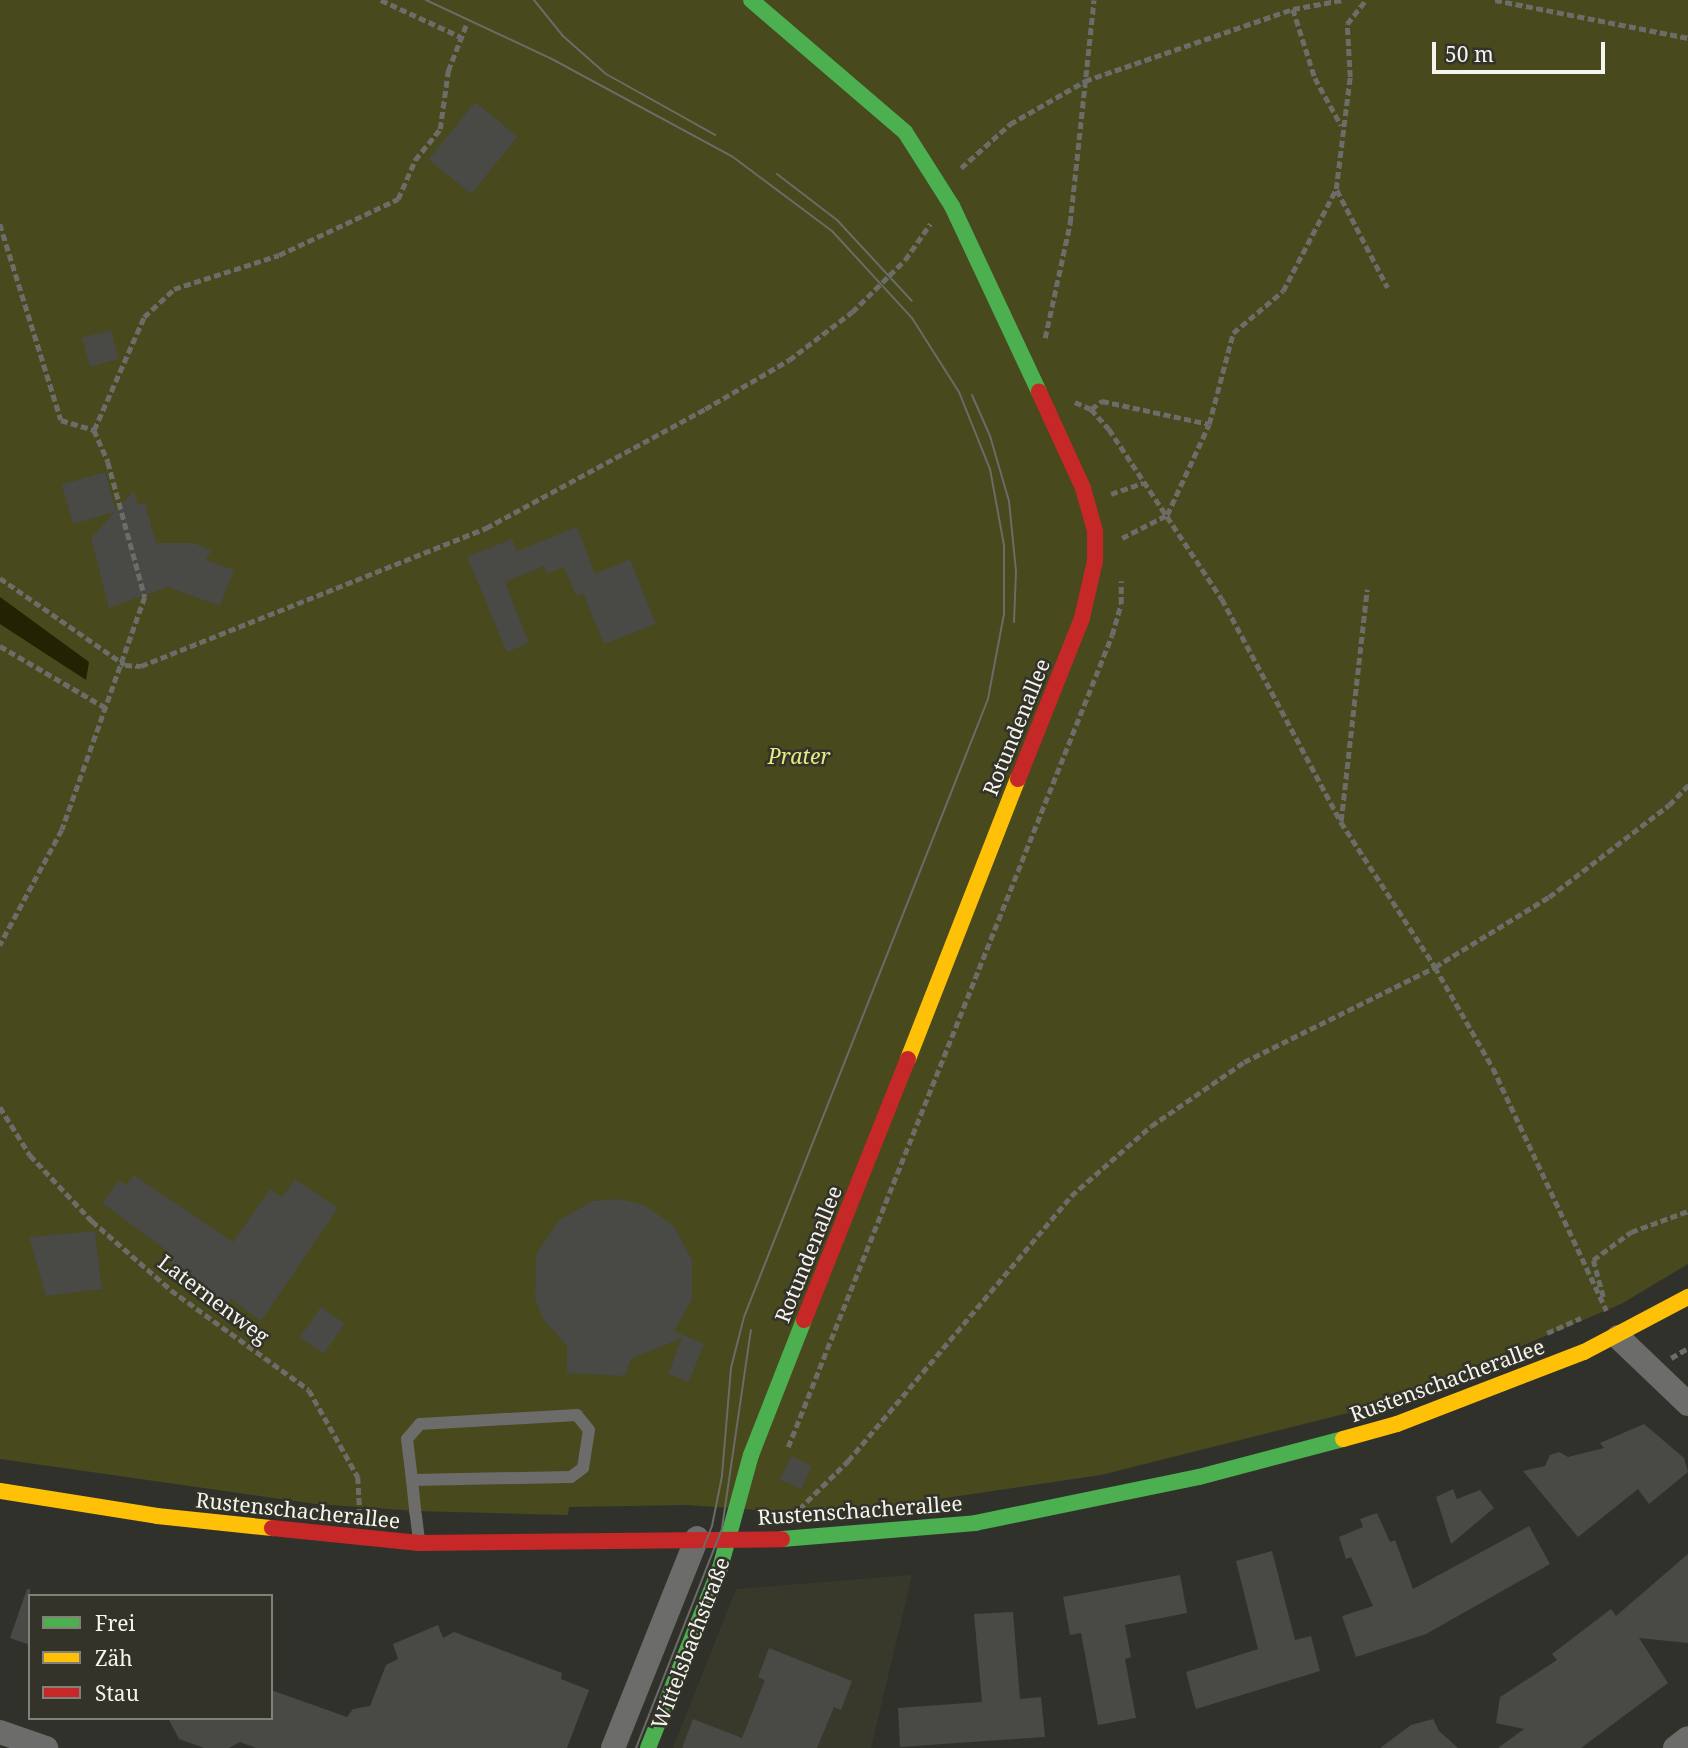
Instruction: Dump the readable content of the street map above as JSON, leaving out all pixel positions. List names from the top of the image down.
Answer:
{
  "streets": {
    "street": ["Rotundenallee", "Rustenschacherallee", "Wittelsbachstraße"],
    "path": ["Laternenweg"]
  },
  "crossings": [
    ["Rotundenallee", "Rustenschacherallee"],
    ["Rotundenallee", "Wittelsbachstraße"],
    ["Laternenweg", "Rustenschacherallee"],
    ["Rustenschacherallee", "Wittelsbachstraße"]
  ],
  "parks": ["Prater"],
  "legend": ["Frei", "Zäh", "Stau"],
  "scale_bar": "50 m"
}
